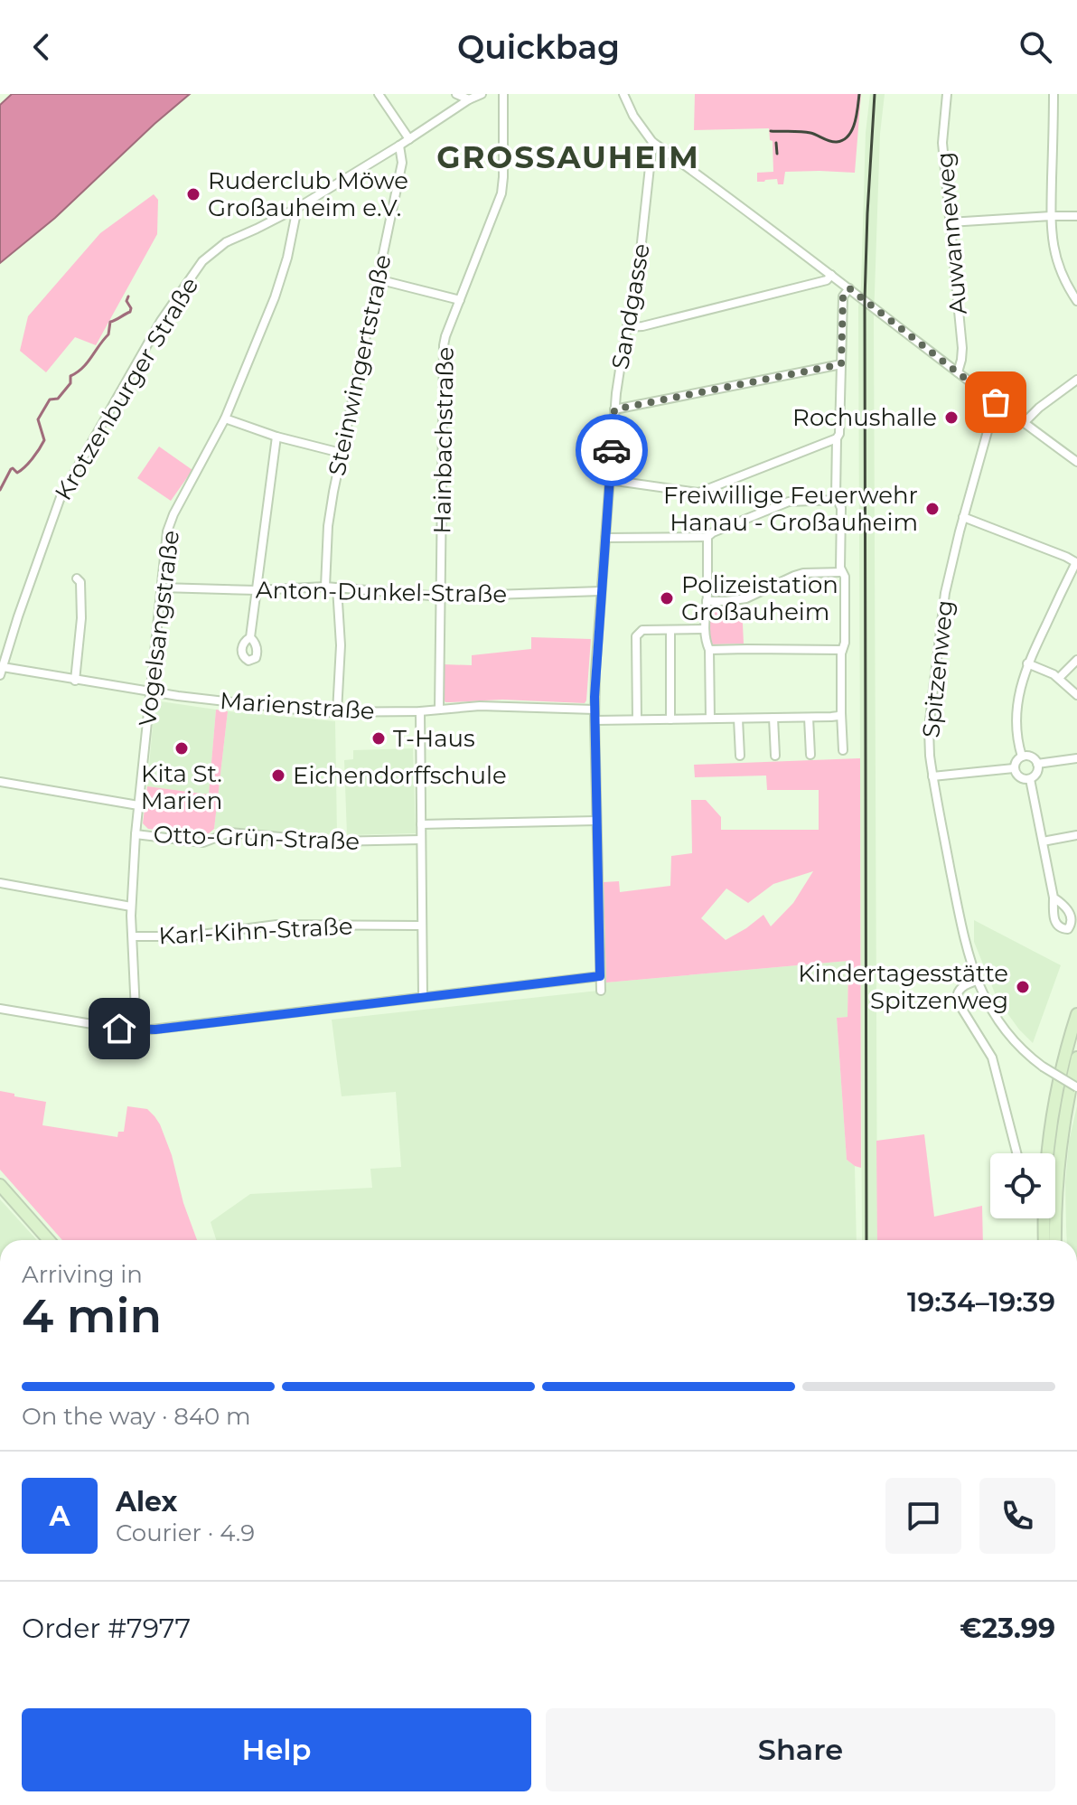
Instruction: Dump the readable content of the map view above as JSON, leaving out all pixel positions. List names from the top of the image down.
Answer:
{
  "streets": {
    "street": [
      "Auwanneweg",
      "Sandgasse",
      "Steinwingertstraße",
      "Krotzenburger Straße",
      "Hainbachstraße",
      "Anton-Dunkel-Straße",
      "Vogelsangstraße",
      "Spitzenweg",
      "Marienstraße",
      "Otto-Grün-Straße",
      "Karl-Kihn-Straße"
    ]
  },
  "crossings": [
    ["Sandgasse", "Anton-Dunkel-Straße"],
    ["Sandgasse", "Marienstraße"],
    ["Steinwingertstraße", "Krotzenburger Straße"],
    ["Steinwingertstraße", "Anton-Dunkel-Straße"],
    ["Krotzenburger Straße", "Vogelsangstraße"],
    ["Krotzenburger Straße", "Marienstraße"],
    ["Hainbachstraße", "Anton-Dunkel-Straße"],
    ["Hainbachstraße", "Marienstraße"],
    ["Anton-Dunkel-Straße", "Vogelsangstraße"],
    ["Vogelsangstraße", "Marienstraße"],
    ["Vogelsangstraße", "Otto-Grün-Straße"],
    ["Vogelsangstraße", "Karl-Kihn-Straße"]
  ],
  "districts": ["GROSSAUHEIM"],
  "places": [
    "Ruderclub Möwe Großauheim e.V.",
    "Rochushalle",
    "Freiwillige Feuerwehr Hanau - Großauheim",
    "Polizeistation Großauheim",
    "T-Haus",
    "Kita St. Marien",
    "Eichendorffschule",
    "Kindertagesstätte Spitzenweg"
  ],
  "page": {
    "header": "Quickbag",
    "heading": ["4 min", "Arriving in", "19:34–19:39"],
    "panel": [
      "Alex",
      "Courier · 4.9",
      "Order #7977",
      "€23.99"
    ],
    "bar": "On the way · 840 m",
    "round": "A",
    "buttons": ["Help", "Share"]
  }
}
